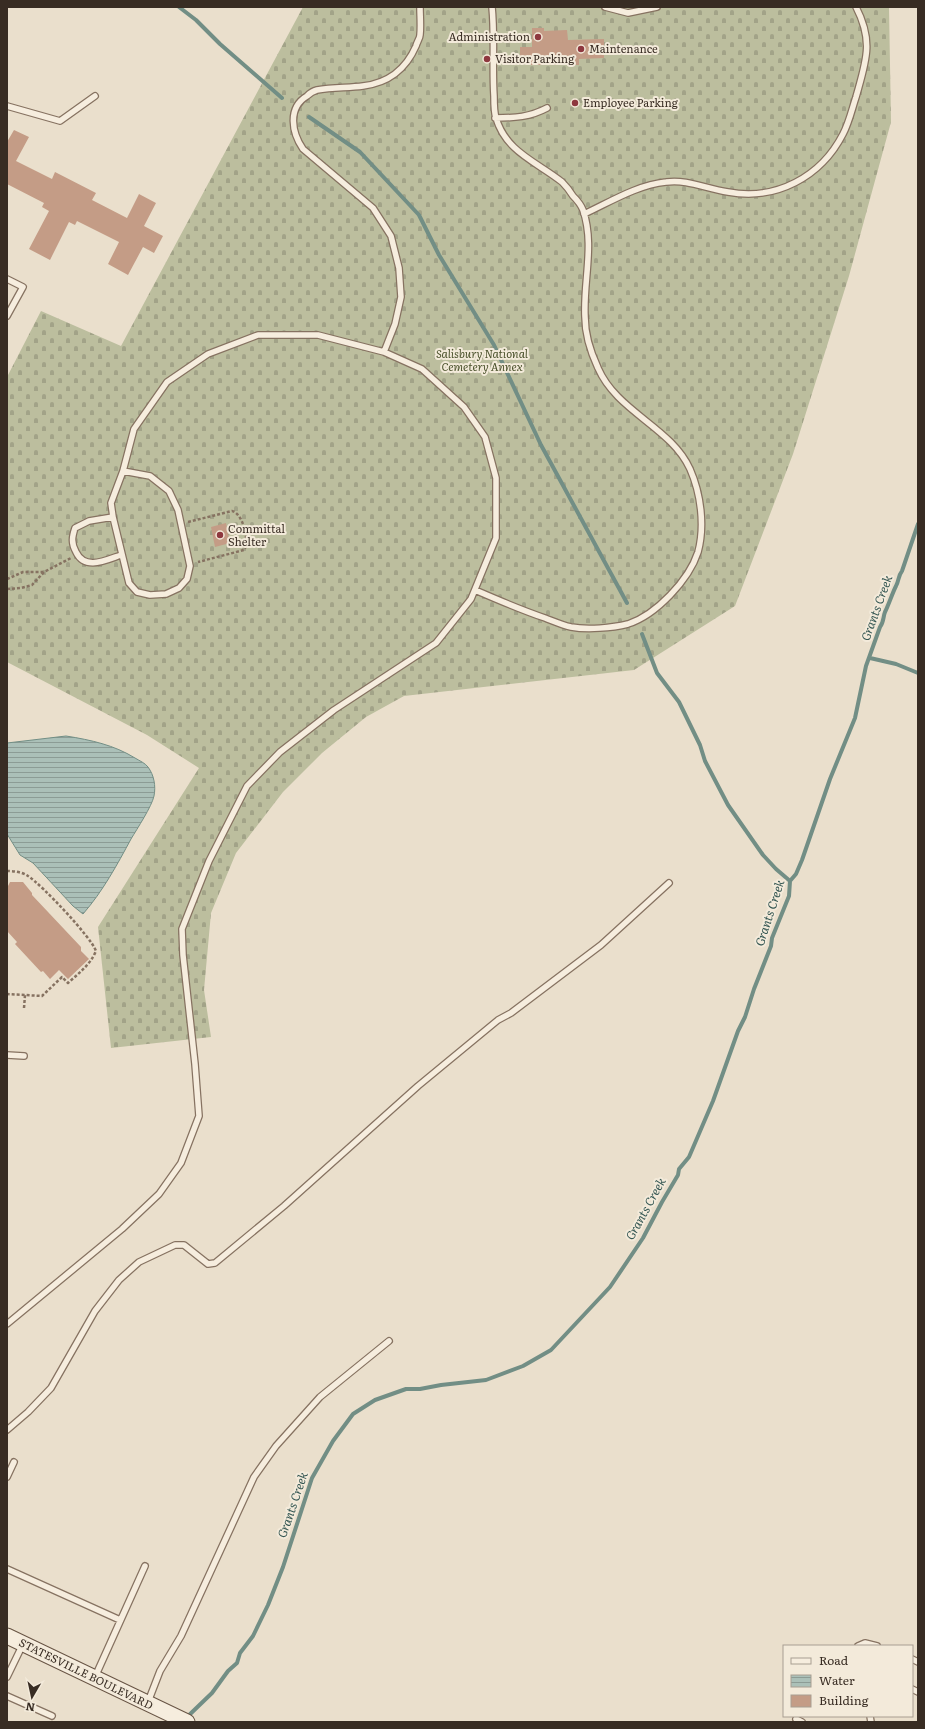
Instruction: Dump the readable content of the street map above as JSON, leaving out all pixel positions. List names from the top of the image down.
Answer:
{
  "streets": {
    "main road": ["STATESVILLE BOULEVARD"]
  },
  "water": ["Grants Creek"],
  "parks": ["Salisbury National Cemetery Annex"],
  "places": [
    "Administration",
    "Maintenance",
    "Visitor Parking",
    "Employee Parking",
    "Committal Shelter"
  ],
  "legend": ["Road", "Water", "Building"],
  "north": "bottom"
}
